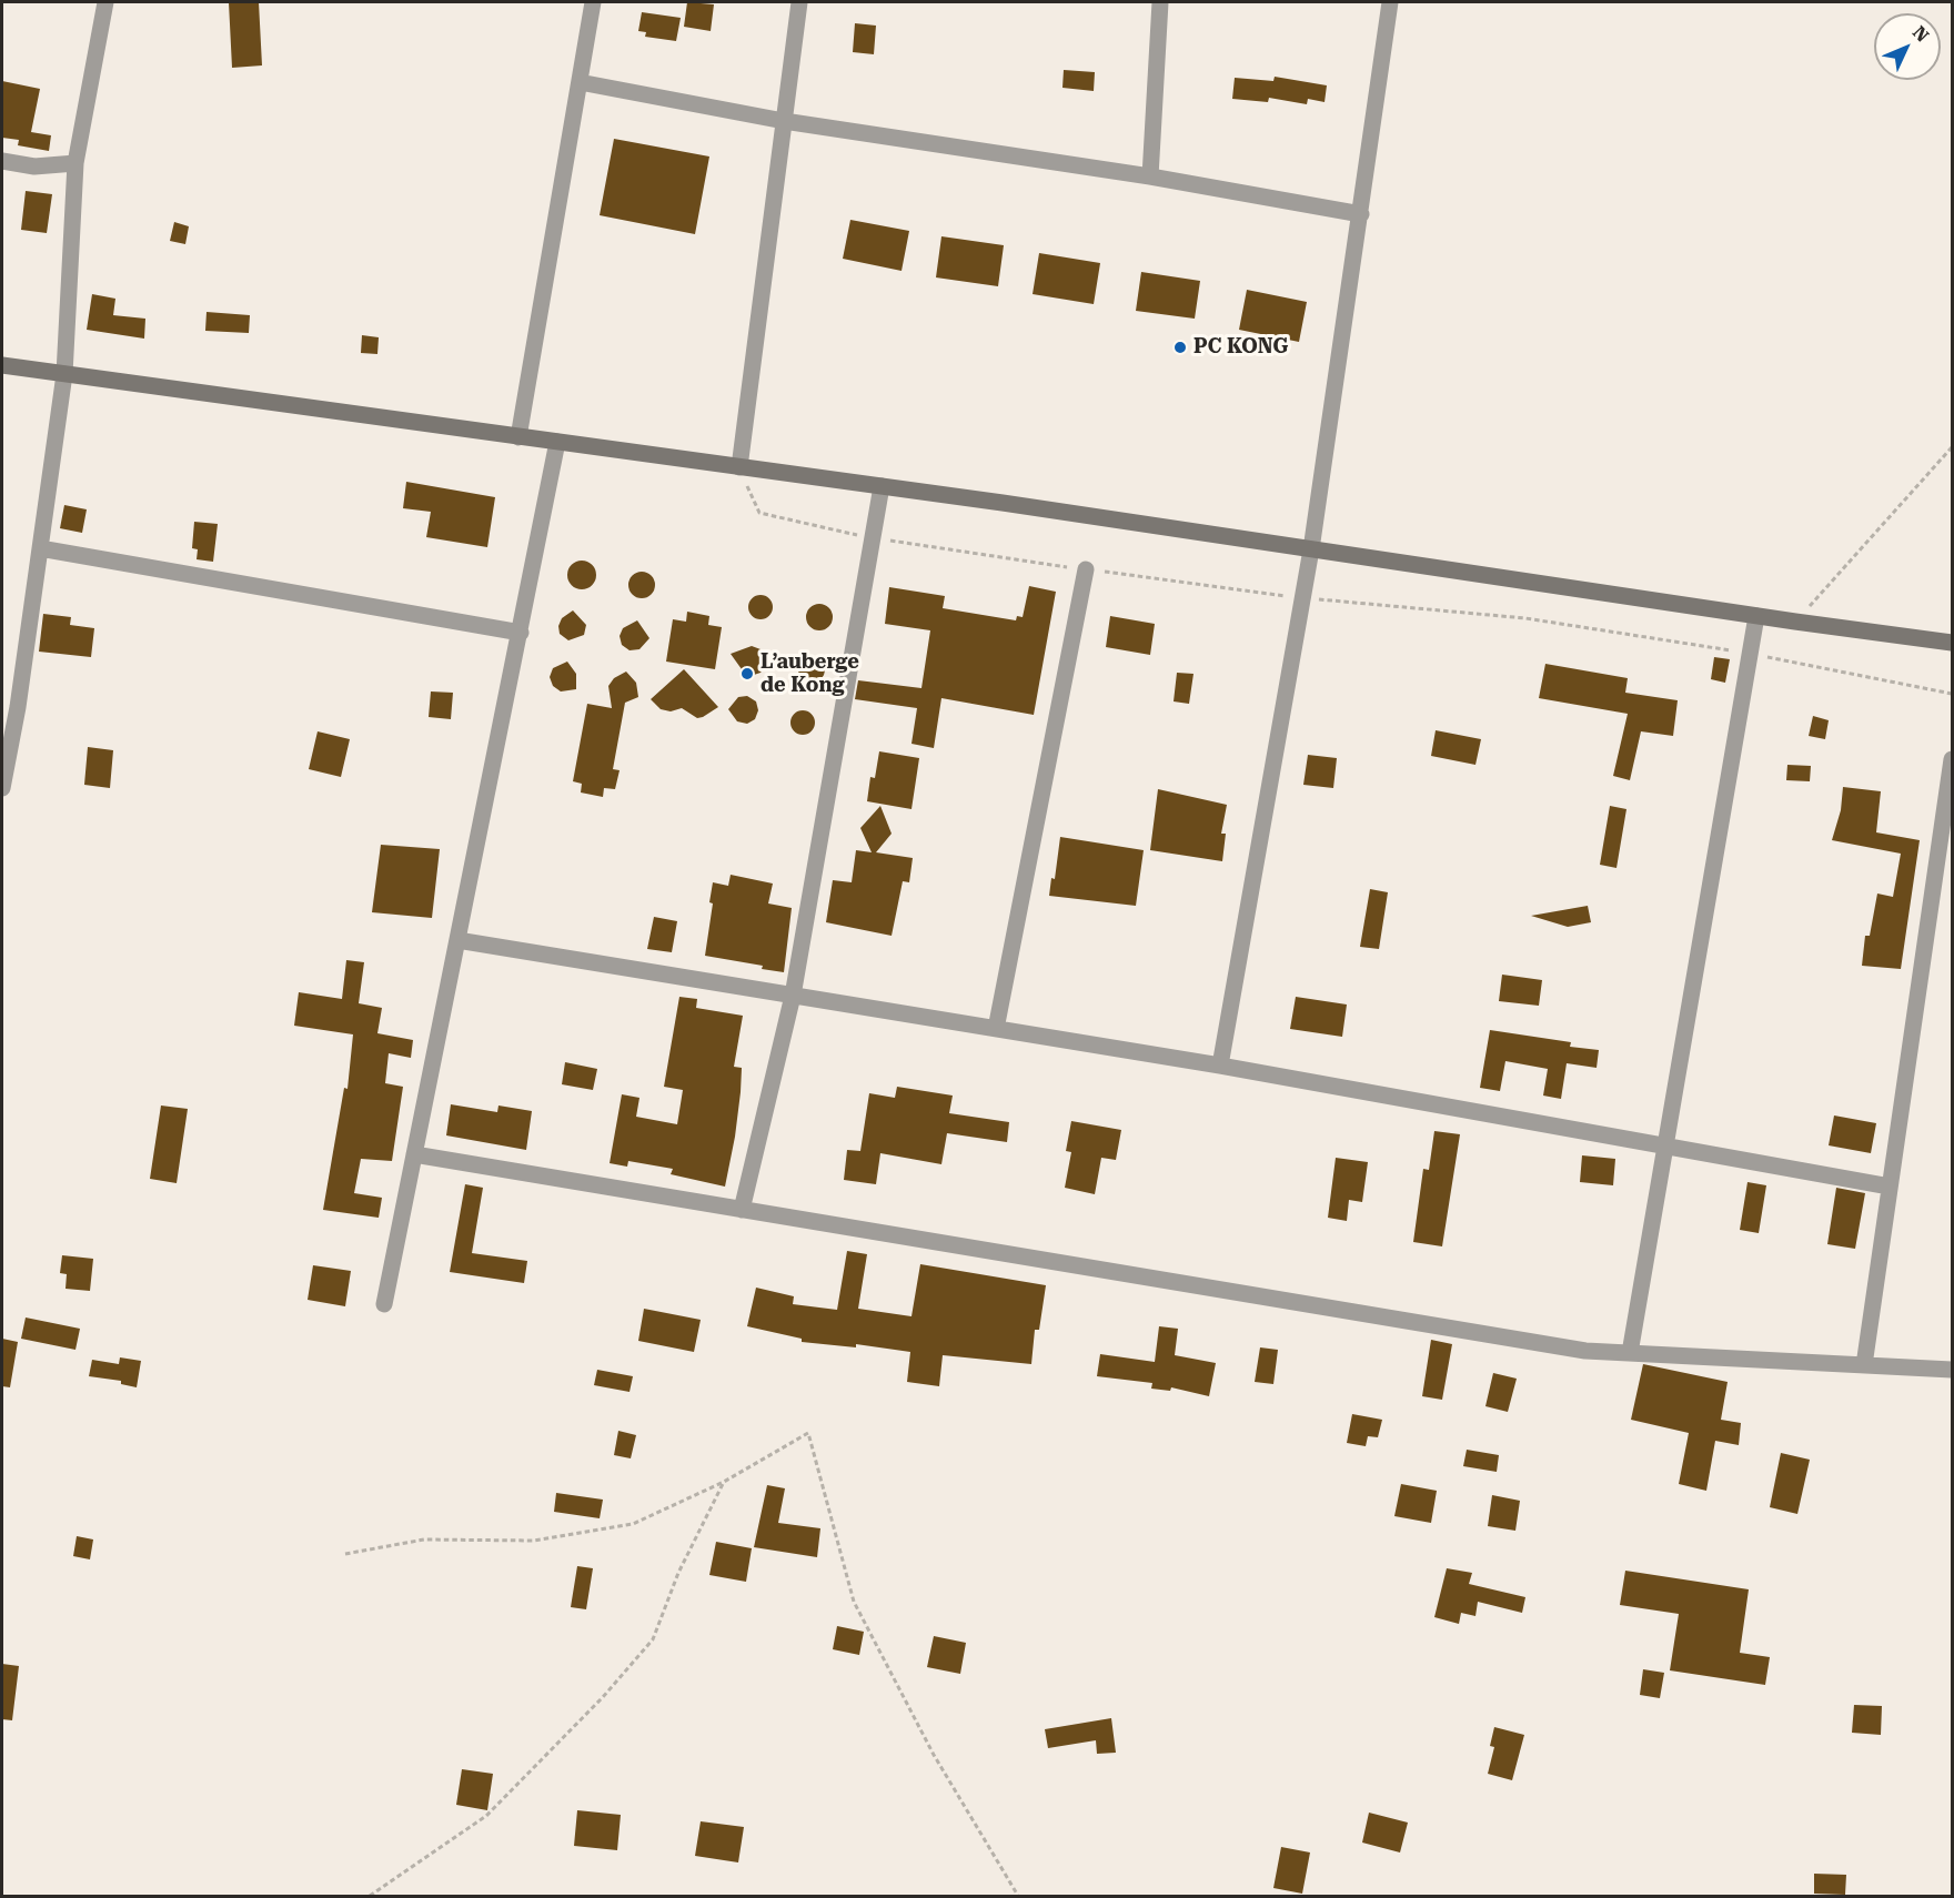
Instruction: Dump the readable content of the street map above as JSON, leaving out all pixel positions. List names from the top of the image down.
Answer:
{
  "places": ["PC KONG", "L’auberge de Kong"],
  "north": "top right"
}
